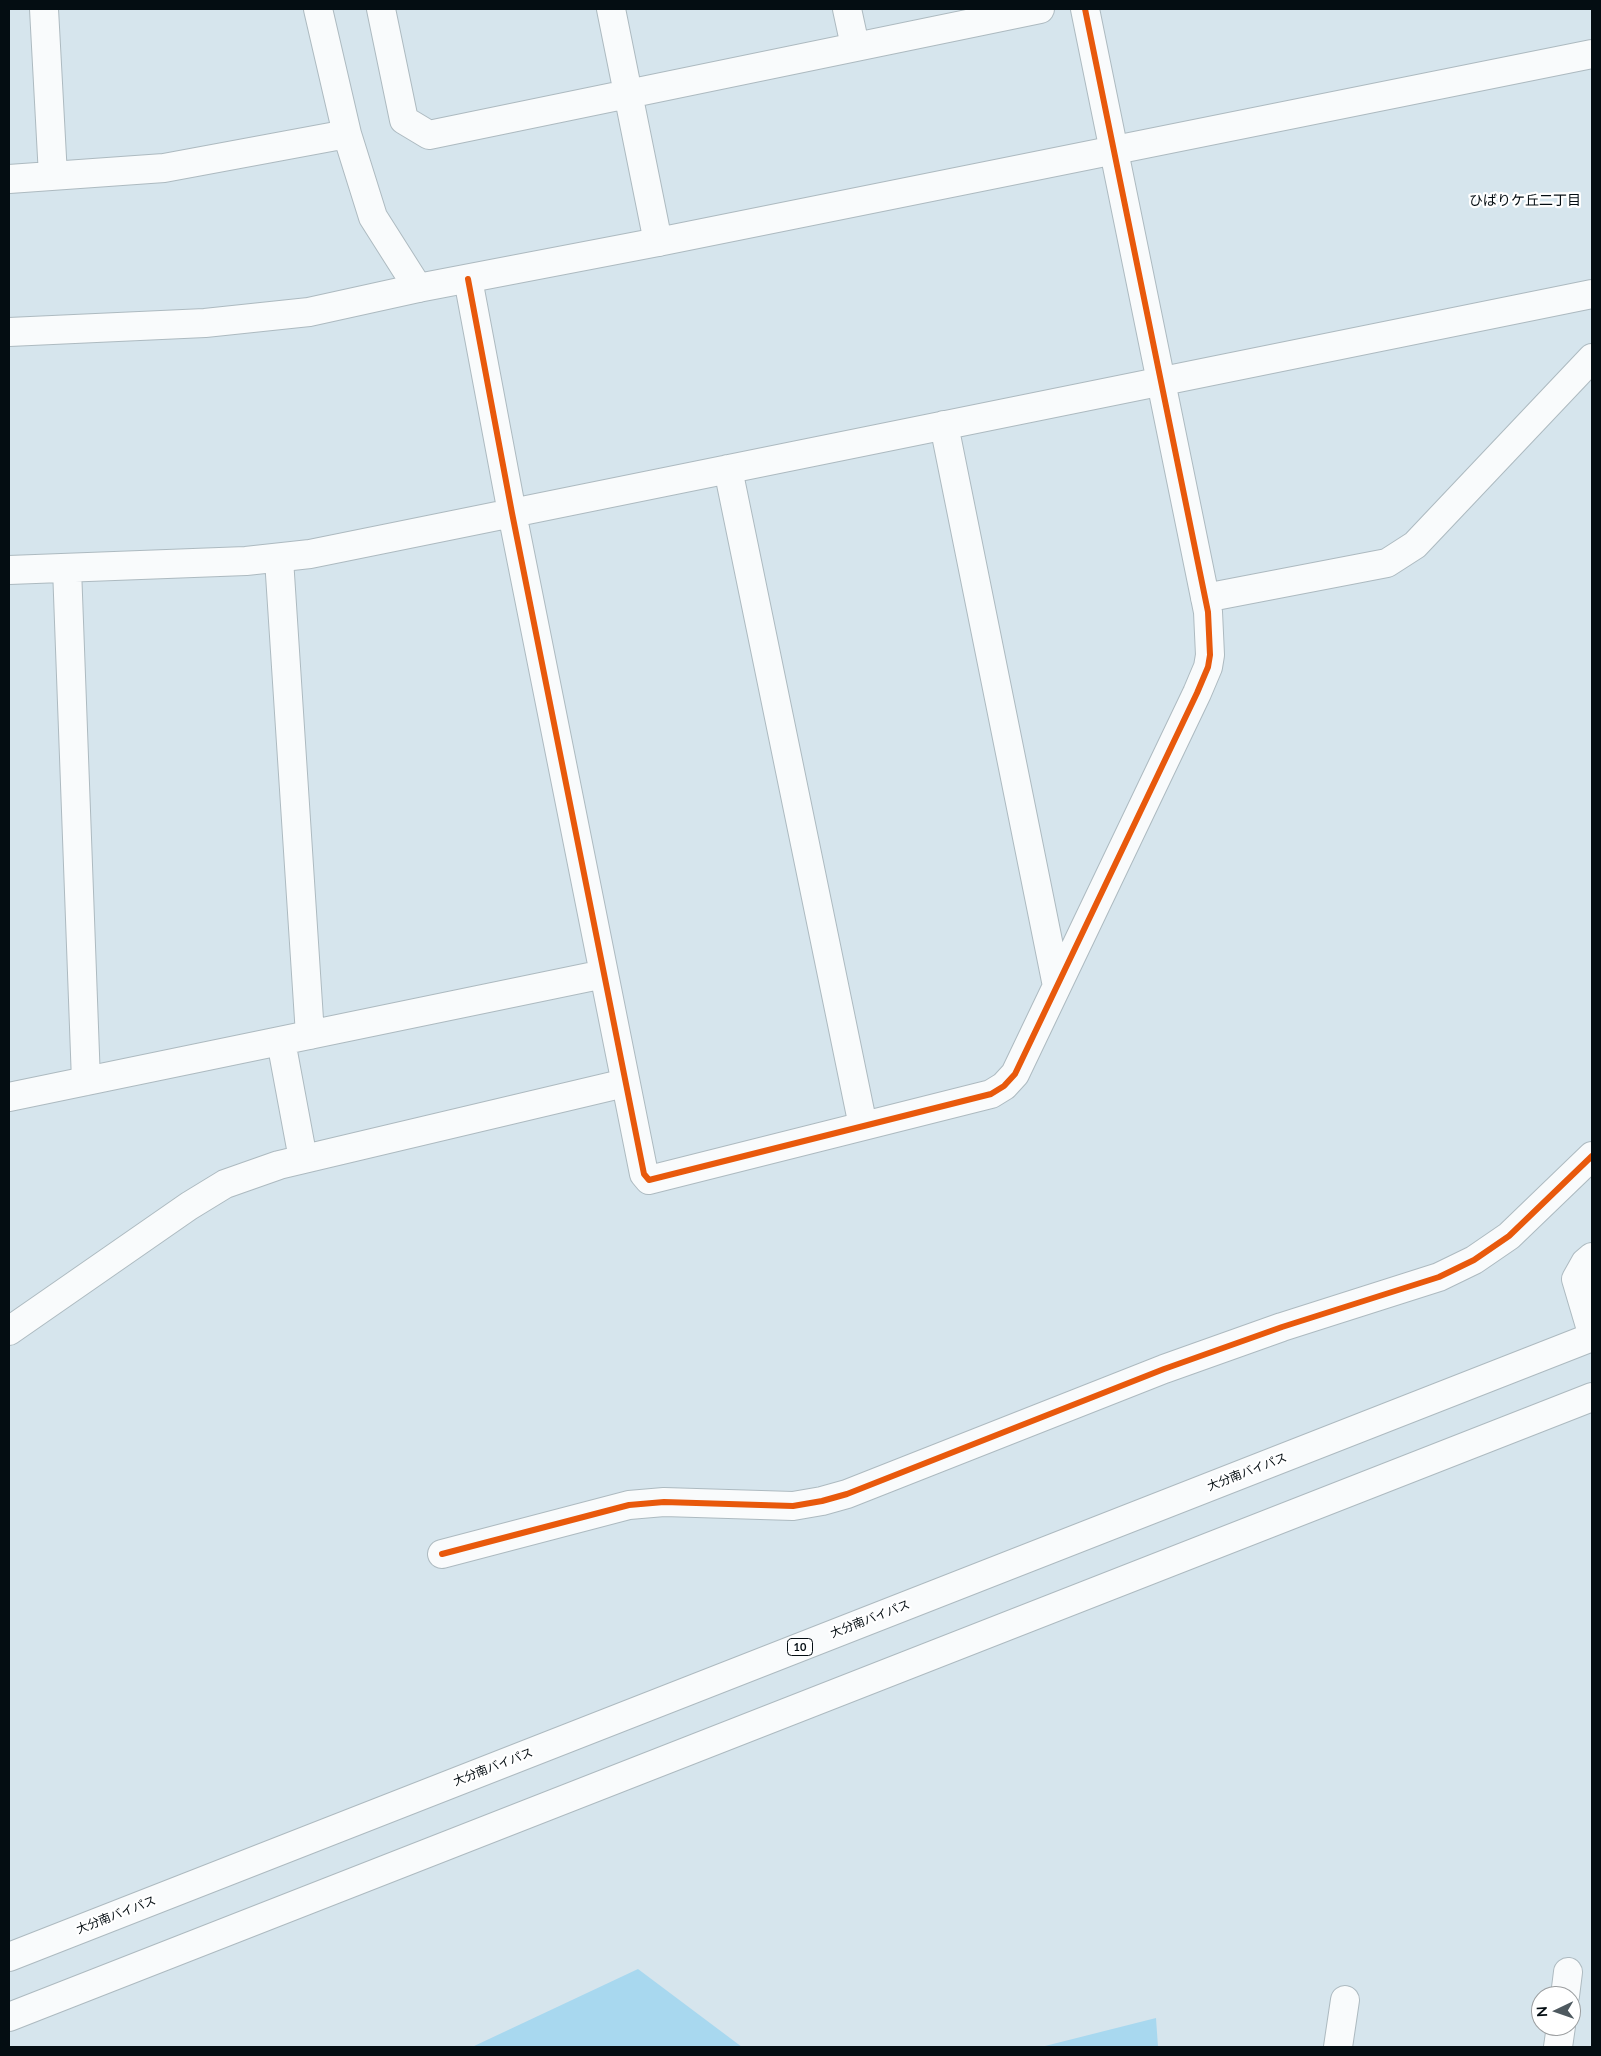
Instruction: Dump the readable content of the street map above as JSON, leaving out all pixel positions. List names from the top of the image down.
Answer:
{
  "streets": {
    "main road": ["大分南バイパス", "10"]
  },
  "districts": ["ひばりケ丘二丁目"],
  "north": "left"
}
